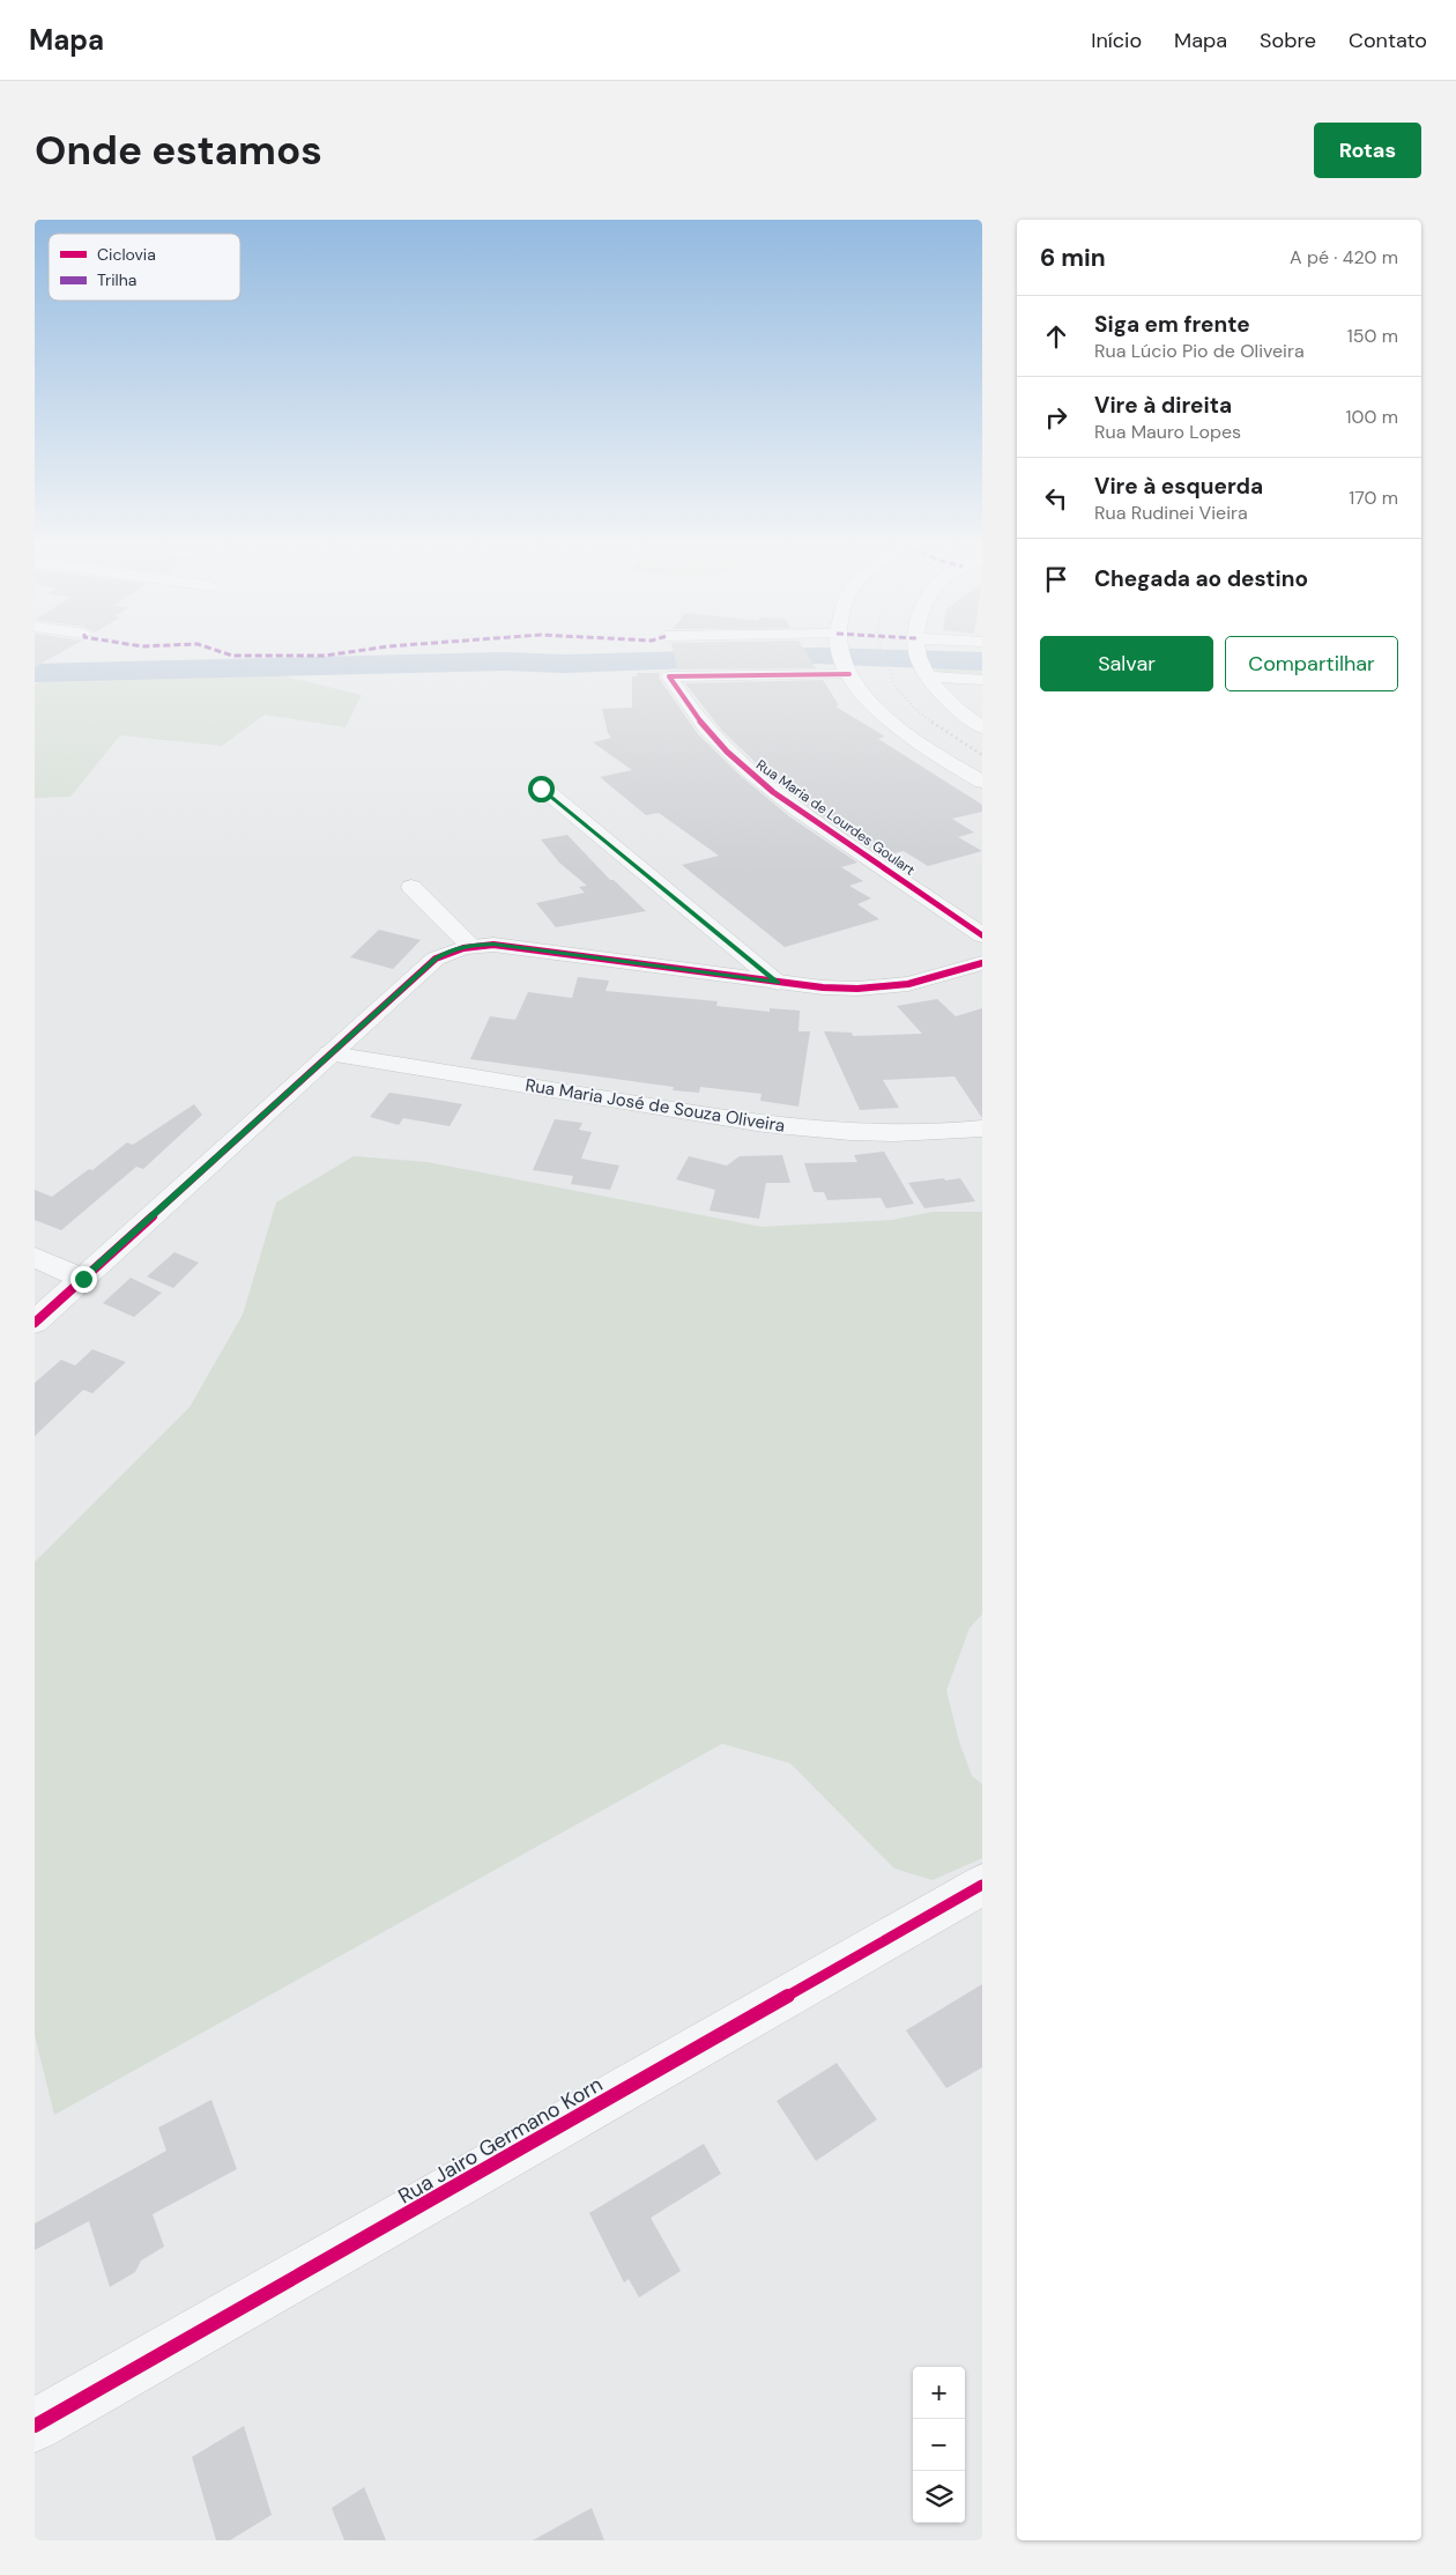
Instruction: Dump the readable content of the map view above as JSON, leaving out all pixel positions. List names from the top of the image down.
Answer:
{
  "streets": {
    "street": ["Rua Maria de Lourdes Goulart", "Rua Maria José de Souza Oliveira", "Rua Jairo Germano Korn"]
  },
  "legend": ["Ciclovia", "Trilha"],
  "page": {
    "header": "Mapa",
    "nav": [
      "Início",
      "Mapa",
      "Sobre",
      "Contato"
    ],
    "buttons": [
      "Rotas",
      ["Salvar", "Compartilhar"]
    ],
    "title": "Onde estamos",
    "heading": ["6 min", "A pé · 420 m"],
    "list": [
      ["Siga em frente", "Rua Lúcio Pio de Oliveira", "150 m"],
      ["Vire à direita", "Rua Mauro Lopes", "100 m"],
      ["Vire à esquerda", "Rua Rudinei Vieira", "170 m"],
      "Chegada ao destino"
    ],
    "map_buttons": ["+", "−"]
  }
}
